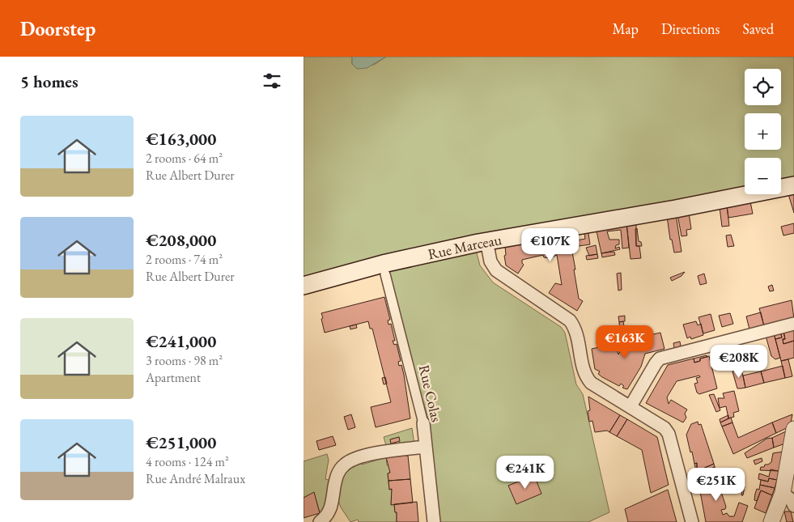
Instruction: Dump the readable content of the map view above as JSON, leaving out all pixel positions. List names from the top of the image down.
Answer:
{
  "streets": {
    "main road": ["Rue Marceau"],
    "street": ["Rue Colas"]
  },
  "page": {
    "header": "Doorstep",
    "nav": ["Map", "Directions", "Saved"],
    "heading": "5 homes",
    "map_buttons": ["+", "−"],
    "list": [
      {
        "name": "€163,000",
        "note": "2 rooms · 64 m² · Rue Albert Durer"
      },
      {
        "name": "€208,000",
        "note": "2 rooms · 74 m² · Rue Albert Durer"
      },
      {
        "name": "€241,000",
        "note": "3 rooms · 98 m² · Apartment"
      },
      {
        "name": "€251,000",
        "note": "4 rooms · 124 m² · Rue André Malraux"
      }
    ],
    "price": [
      "€107K",
      "€163K",
      "€208K",
      "€241K",
      "€251K"
    ]
  }
}
